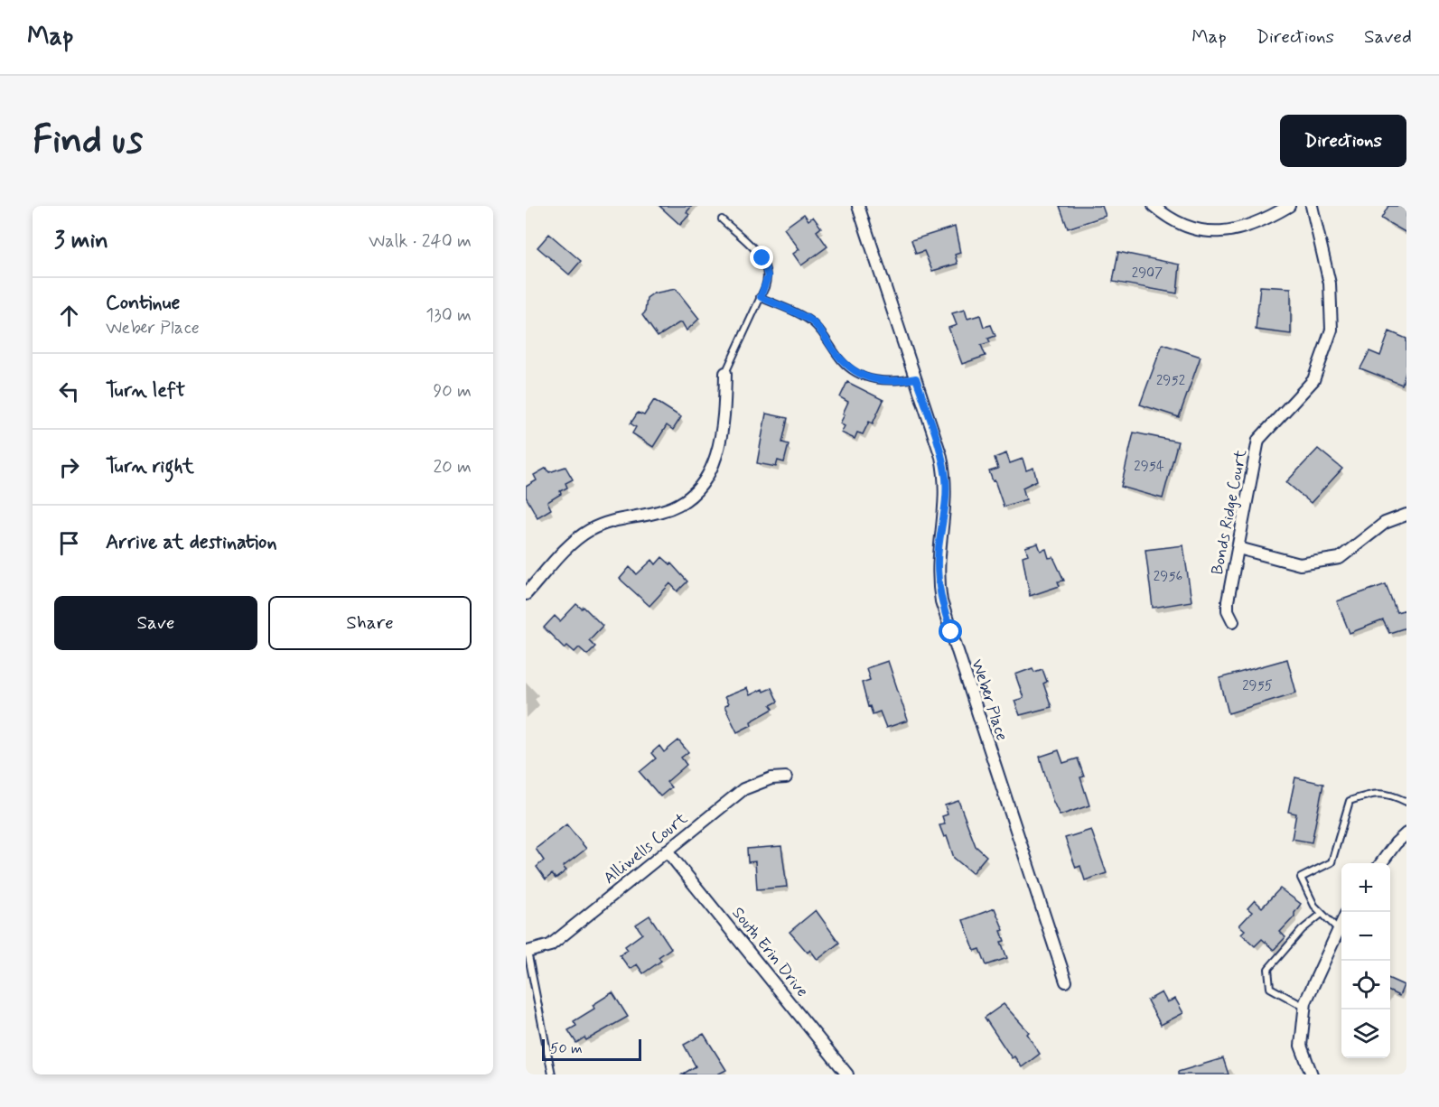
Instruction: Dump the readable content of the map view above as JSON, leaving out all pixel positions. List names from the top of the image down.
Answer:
{
  "streets": {
    "street": [
      "Bonds Ridge Court",
      "Weber Place",
      "Alliwells Court",
      "South Erin Drive"
    ]
  },
  "crossings": [
    ["Alliwells Court", "South Erin Drive"]
  ],
  "house_numbers": [
    "2907",
    "2952",
    "2954",
    "2956",
    "2955"
  ],
  "scale_bar": "50 m",
  "page": {
    "header": "Map",
    "nav": ["Map", "Directions", "Saved"],
    "buttons": [
      "Directions",
      ["Save", "Share"]
    ],
    "title": "Find us",
    "heading": ["3 min", "Walk · 240 m"],
    "list": [
      ["Continue", "Weber Place", "130 m"],
      ["Turn left", "90 m"],
      ["Turn right", "20 m"],
      "Arrive at destination"
    ],
    "map_buttons": ["+", "−"],
    "scale": "50 m"
  }
}
